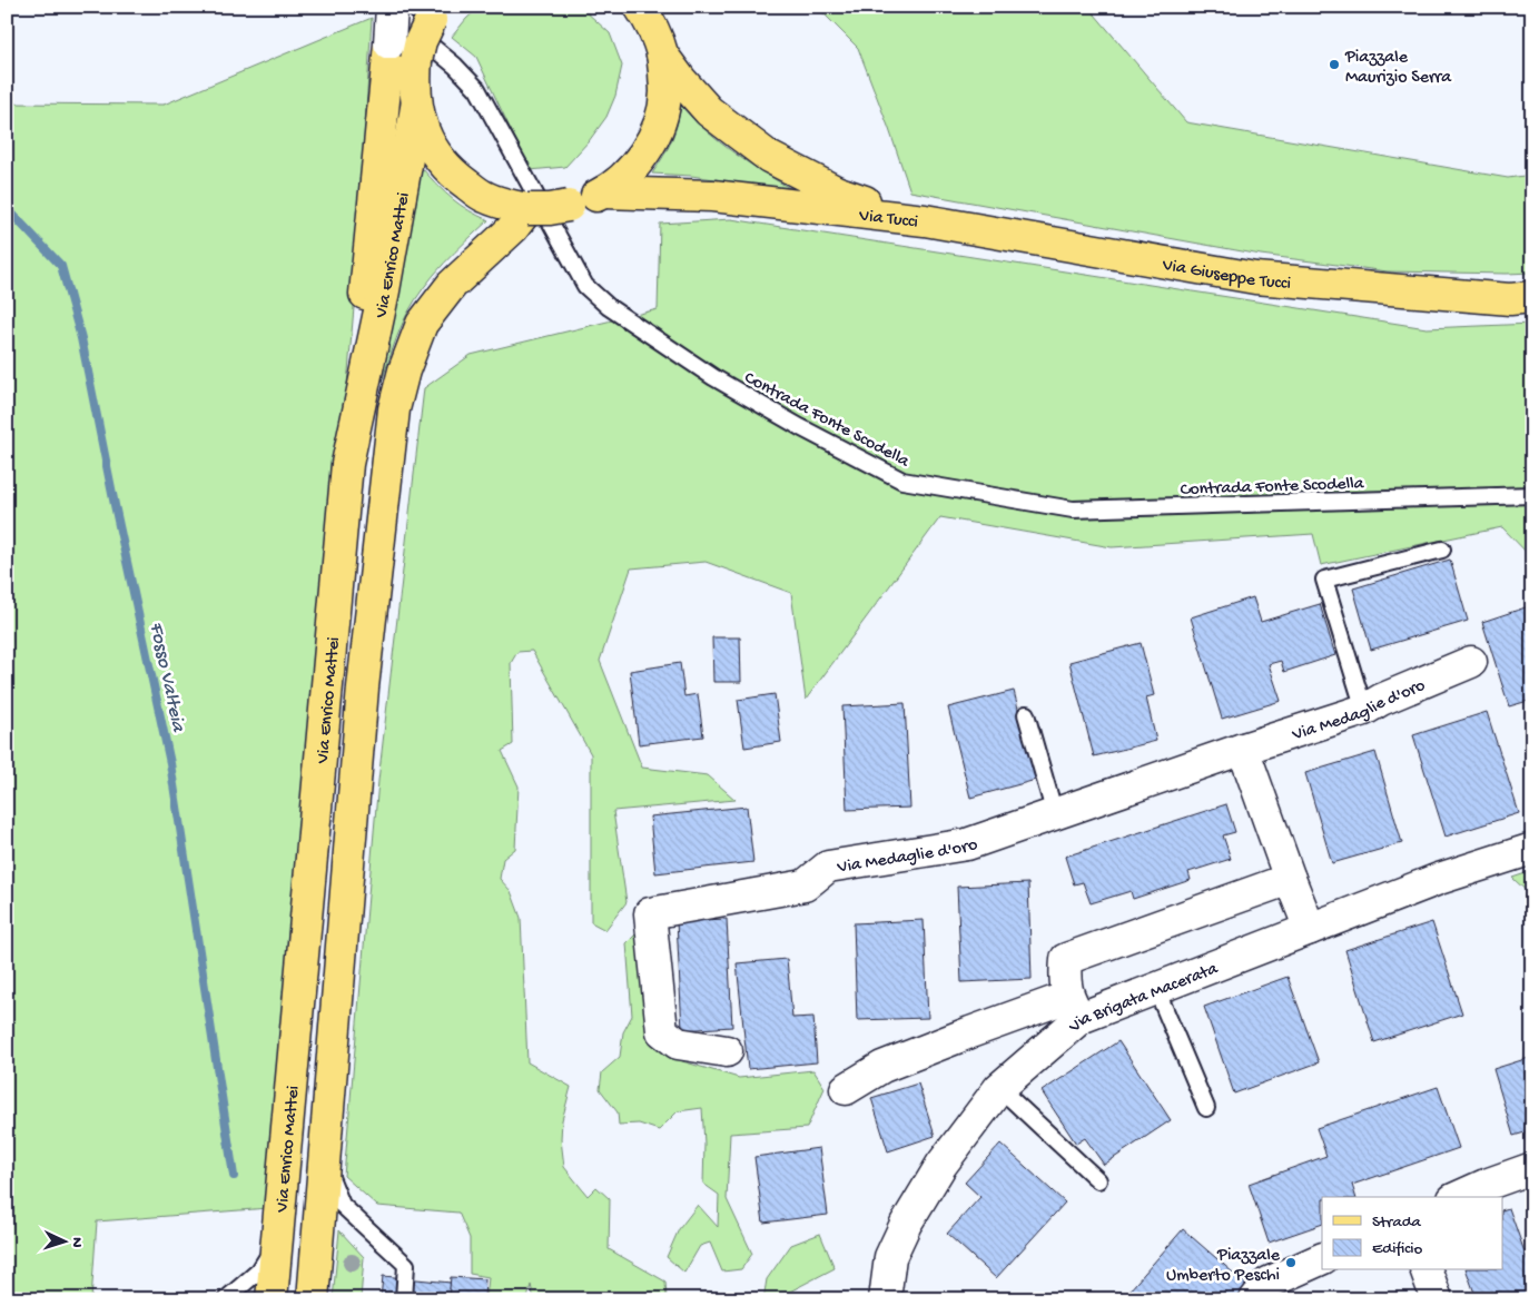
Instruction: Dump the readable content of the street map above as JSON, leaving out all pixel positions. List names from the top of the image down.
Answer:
{
  "streets": {
    "main road": ["Via Tucci", "Via Enrico Mattei", "Via Giuseppe Tucci"],
    "street": ["Via Medaglie d'oro", "Via Brigata Macerata"],
    "lane": ["Contrada Fonte Scodella"]
  },
  "crossings": [
    ["Via Tucci", "Via Giuseppe Tucci"]
  ],
  "water": ["Fosso Valteia"],
  "places": ["Piazzale Maurizio Serra", "Piazzale Umberto Peschi"],
  "legend": ["Strada", "Edificio"],
  "north": "right"
}
